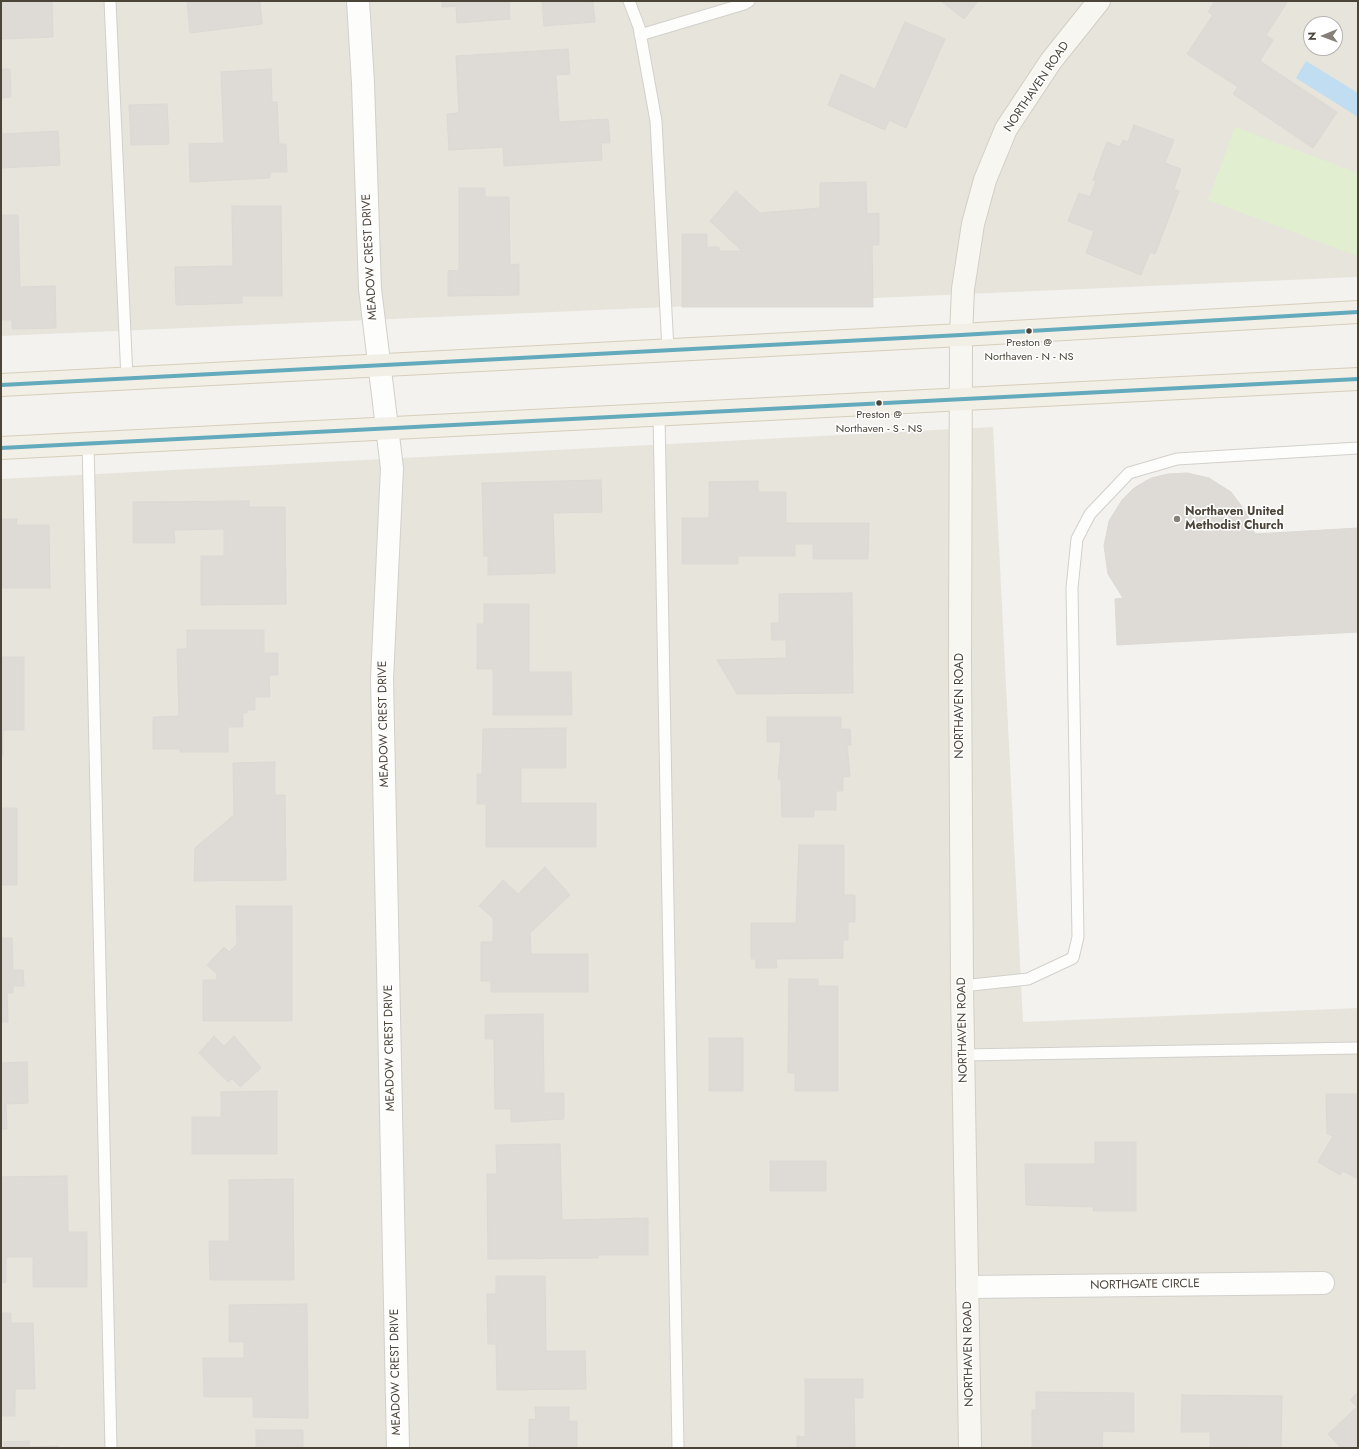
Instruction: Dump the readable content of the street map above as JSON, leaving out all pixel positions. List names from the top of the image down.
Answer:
{
  "streets": {
    "street": ["NORTHAVEN ROAD", "MEADOW CREST DRIVE", "NORTHGATE CIRCLE"]
  },
  "crossings": [
    ["NORTHAVEN ROAD", "NORTHGATE CIRCLE"]
  ],
  "places": ["Preston @ Northaven - N - NS", "Preston @ Northaven - S - NS", "Northaven United Methodist Church"],
  "north": "left"
}
